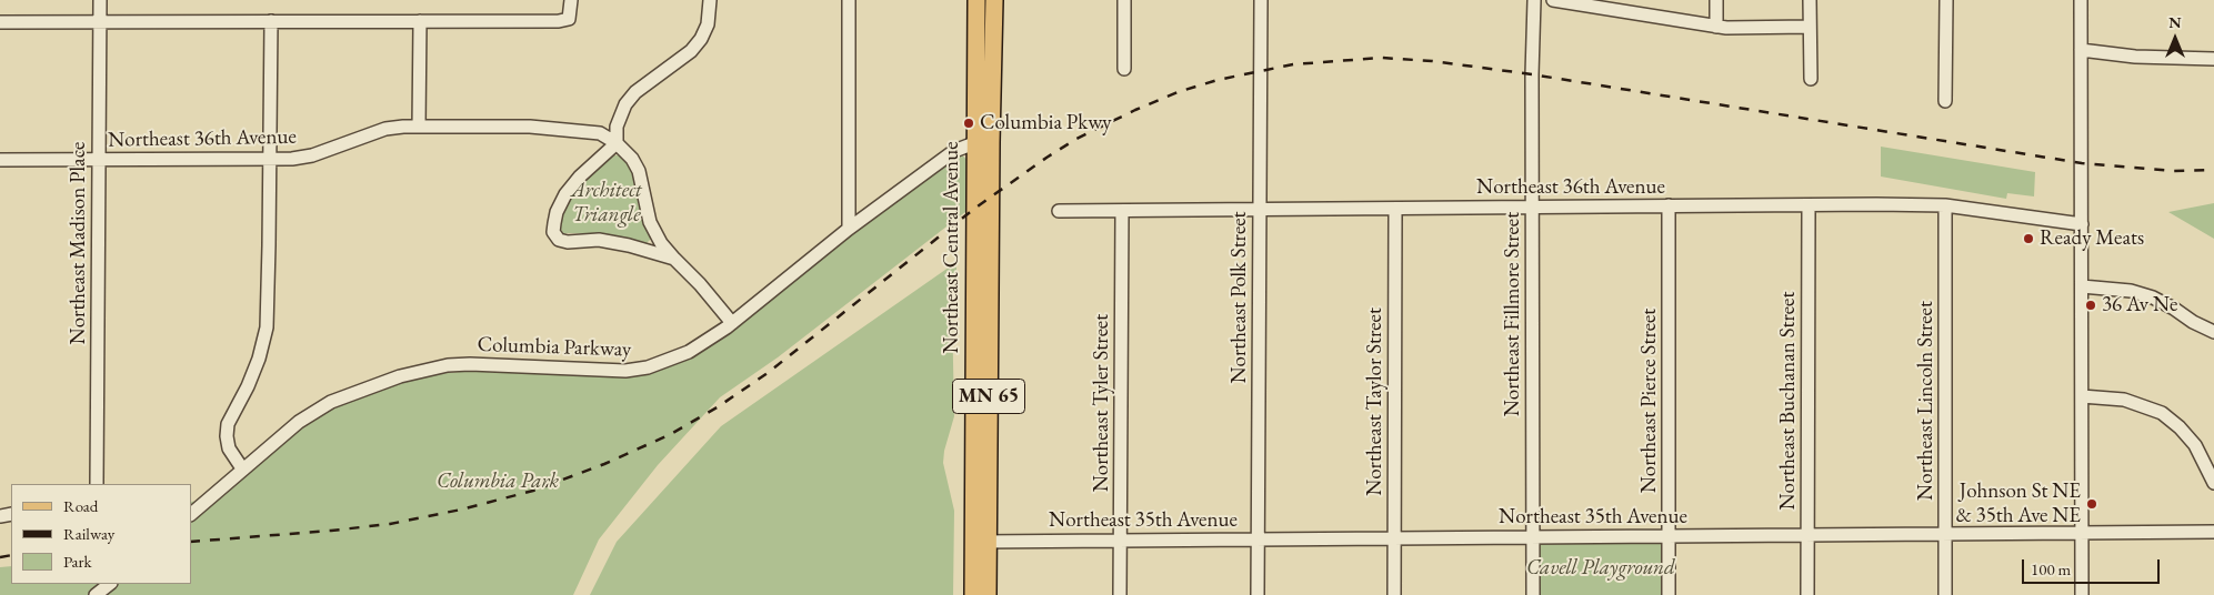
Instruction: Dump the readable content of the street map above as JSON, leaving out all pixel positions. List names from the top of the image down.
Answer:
{
  "streets": {
    "main road": ["Northeast Central Avenue", "MN 65"],
    "street": [
      "Northeast 36th Avenue",
      "Northeast Madison Place",
      "Northeast Polk Street",
      "Northeast Fillmore Street",
      "Columbia Parkway",
      "Northeast Pierce Street",
      "Northeast Buchanan Street",
      "Northeast Lincoln Street",
      "Northeast Taylor Street",
      "Northeast Tyler Street",
      "Northeast 35th Avenue"
    ]
  },
  "crossings": [
    ["Northeast 36th Avenue", "Northeast Madison Place"],
    ["Northeast 36th Avenue", "Northeast Polk Street"],
    ["Northeast 36th Avenue", "Northeast Fillmore Street"],
    ["Northeast 36th Avenue", "Northeast Pierce Street"],
    ["Northeast 36th Avenue", "Northeast Buchanan Street"],
    ["Northeast 36th Avenue", "Northeast Lincoln Street"],
    ["Northeast 36th Avenue", "Northeast Taylor Street"],
    ["Northeast 36th Avenue", "Northeast Tyler Street"],
    ["Northeast Central Avenue", "Columbia Parkway"],
    ["Northeast Central Avenue", "Northeast 35th Avenue"],
    ["Northeast Polk Street", "Northeast 35th Avenue"],
    ["Northeast Fillmore Street", "Northeast 35th Avenue"],
    ["Northeast Pierce Street", "Northeast 35th Avenue"],
    ["Northeast Buchanan Street", "Northeast 35th Avenue"],
    ["Northeast Lincoln Street", "Northeast 35th Avenue"],
    ["Northeast Taylor Street", "Northeast 35th Avenue"],
    ["Northeast Tyler Street", "Northeast 35th Avenue"]
  ],
  "parks": ["Architect Triangle", "Columbia Park", "Cavell Playground"],
  "places": [
    "Columbia Pkwy",
    "Ready Meats",
    "36 Av Ne",
    "Johnson St NE & 35th Ave NE"
  ],
  "legend": ["Road", "Railway", "Park"],
  "scale_bar": "100 m",
  "north": "top"
}
